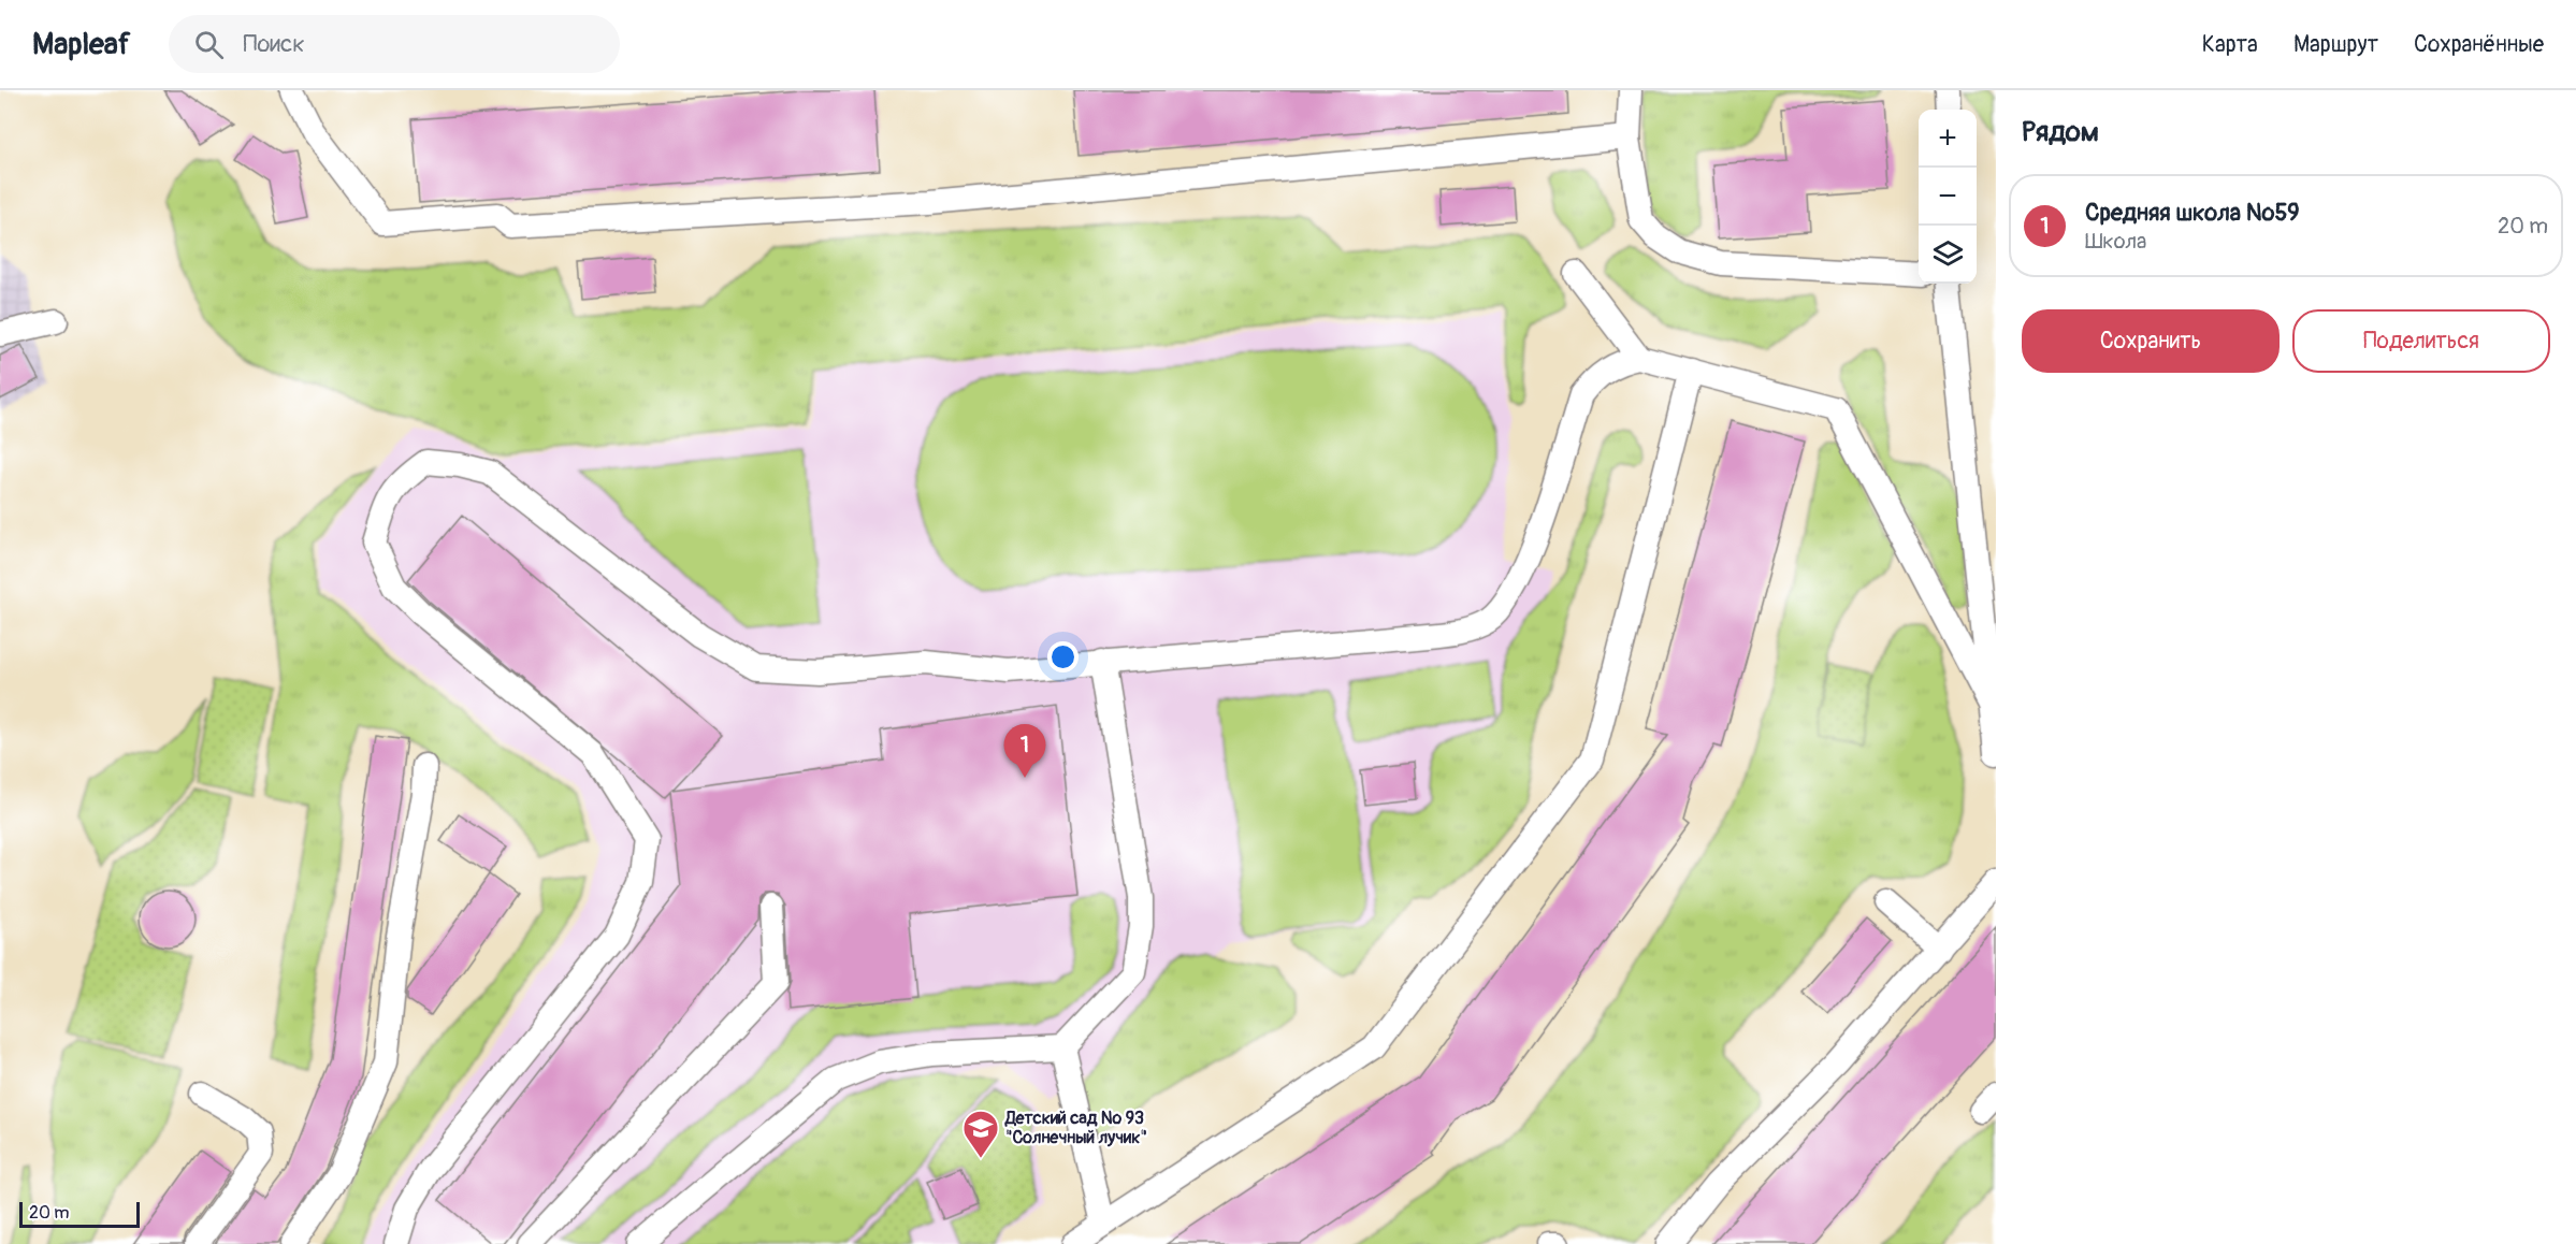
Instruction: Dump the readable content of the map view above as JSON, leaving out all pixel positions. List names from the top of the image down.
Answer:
{
  "places": {
    "school or university": ["Детский сад № 93 \"Солнечный лучик\""]
  },
  "scale_bar": "20 m",
  "page": {
    "header": "Mapleaf",
    "search": "Поиск",
    "nav": ["Карта", "Маршрут", "Сохранённые"],
    "heading": "Рядом",
    "map_buttons": ["+", "−"],
    "list": [
      {
        "mark": "1",
        "name": "Средняя школа №59",
        "note": "Школа",
        "value": "20 m"
      }
    ],
    "buttons": ["Сохранить", "Поделиться"],
    "pins": "1",
    "scale": "20 m"
  }
}
